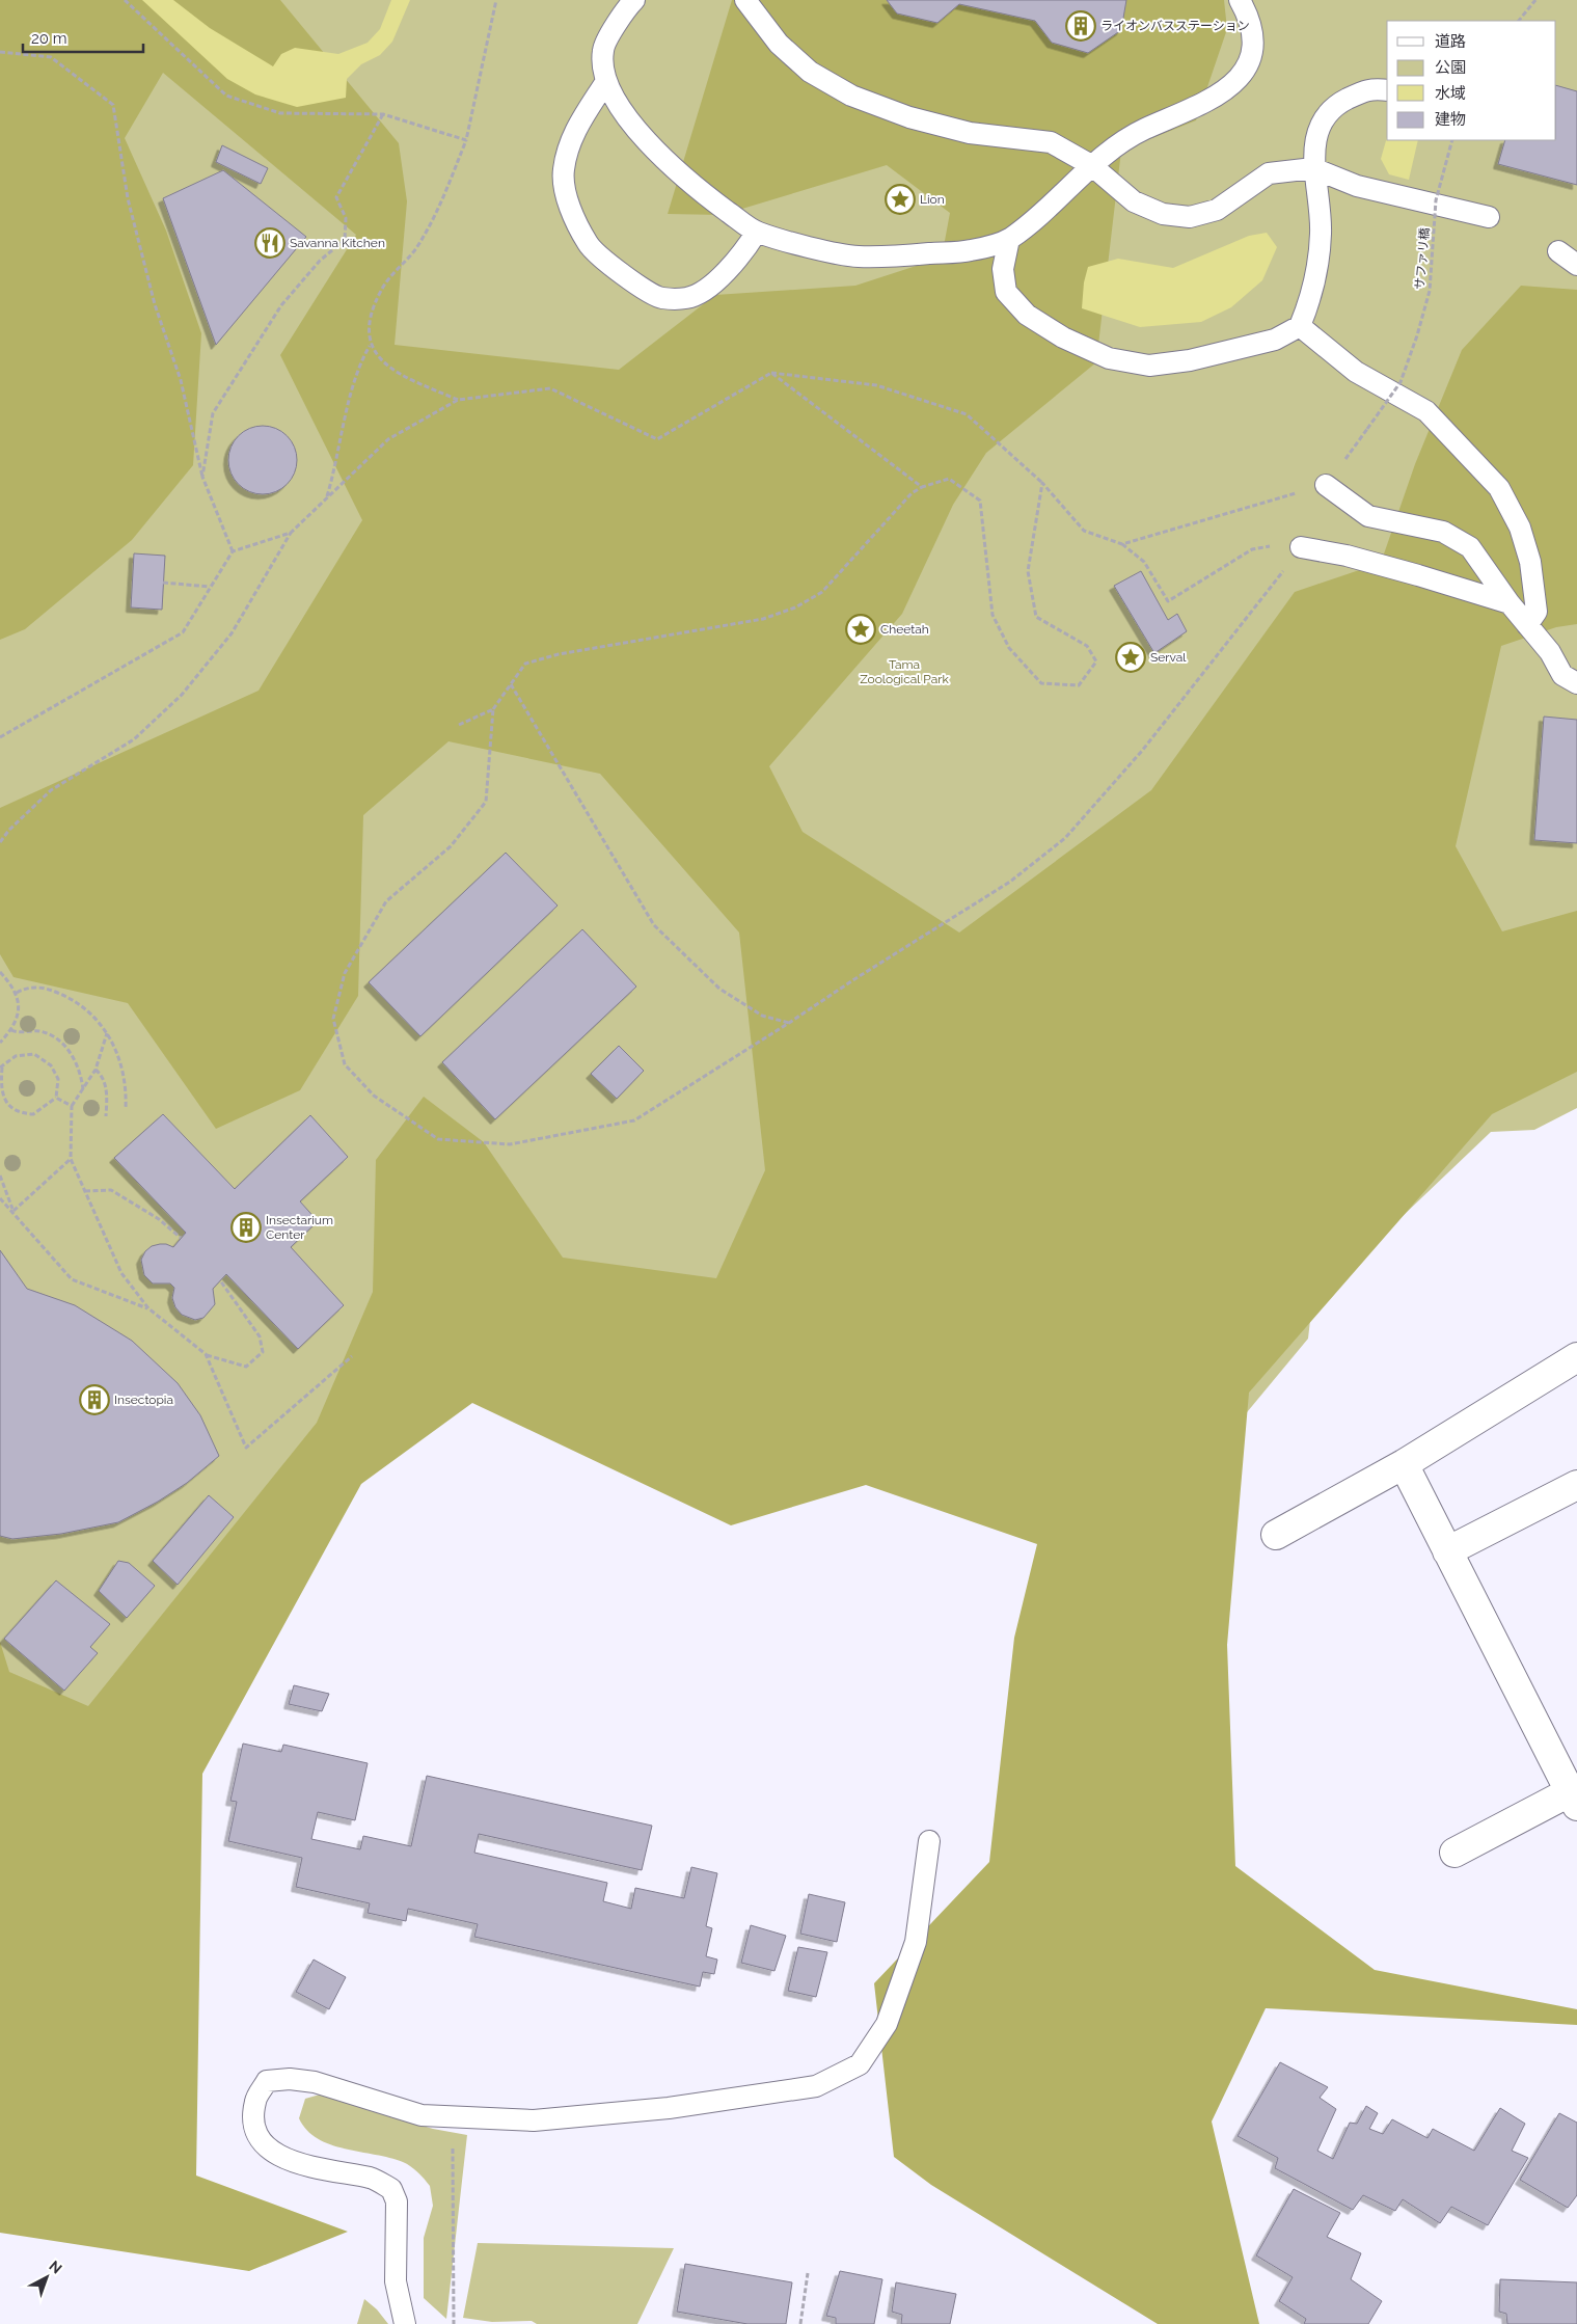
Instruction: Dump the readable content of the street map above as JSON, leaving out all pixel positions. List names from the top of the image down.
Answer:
{
  "streets": {
    "path": ["サファリ橋"]
  },
  "parks": ["Tama Zoological Park"],
  "places": {
    "building": ["ライオンバスステーション", "Insectarium Center", "Insectopia"],
    "place": ["Lion", "Cheetah", "Serval"],
    "restaurant": ["Savanna Kitchen"]
  },
  "legend": [
    "道路",
    "公園",
    "水域",
    "建物"
  ],
  "scale_bar": "20 m",
  "north": "top right"
}
